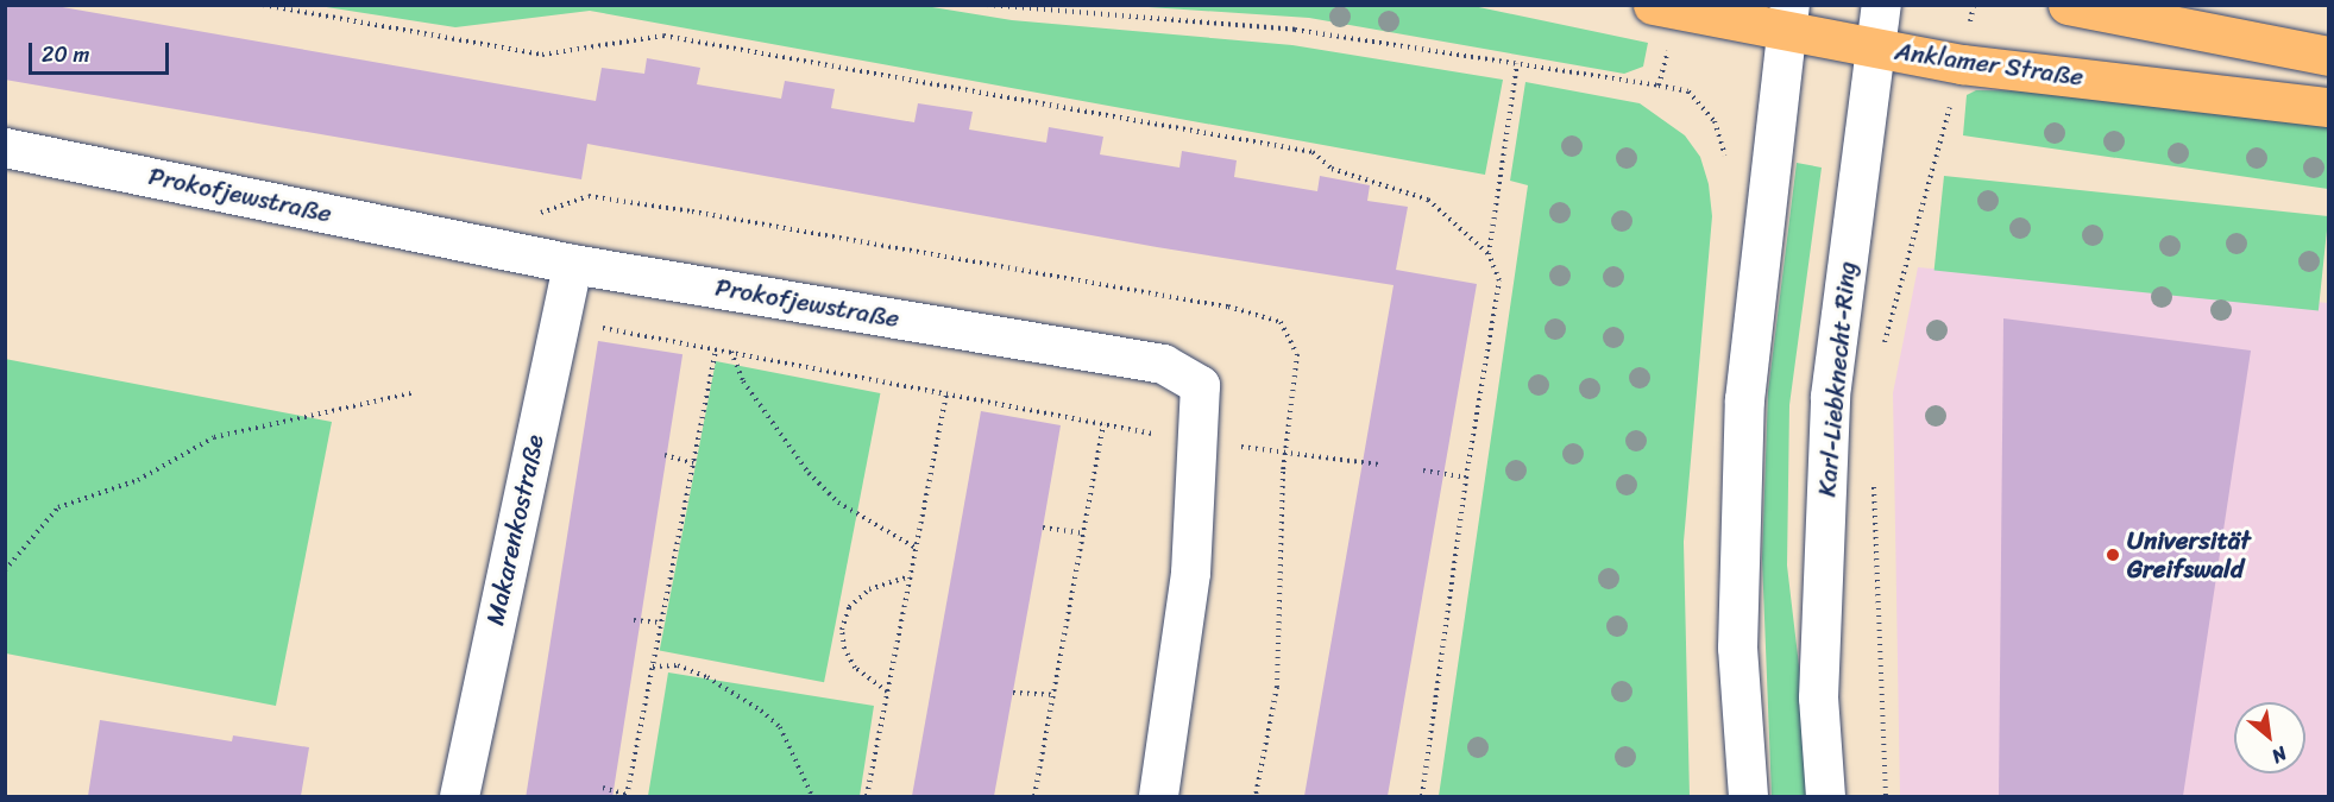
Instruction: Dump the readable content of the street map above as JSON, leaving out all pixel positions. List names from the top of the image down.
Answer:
{
  "streets": {
    "main road": ["Anklamer Straße"],
    "street": ["Prokofjewstraße", "Karl-Liebknecht-Ring", "Makarenkostraße"]
  },
  "crossings": [
    ["Anklamer Straße", "Karl-Liebknecht-Ring"],
    ["Prokofjewstraße", "Makarenkostraße"]
  ],
  "places": ["Universität Greifswald"],
  "scale_bar": "20 m",
  "north": "bottom right"
}
